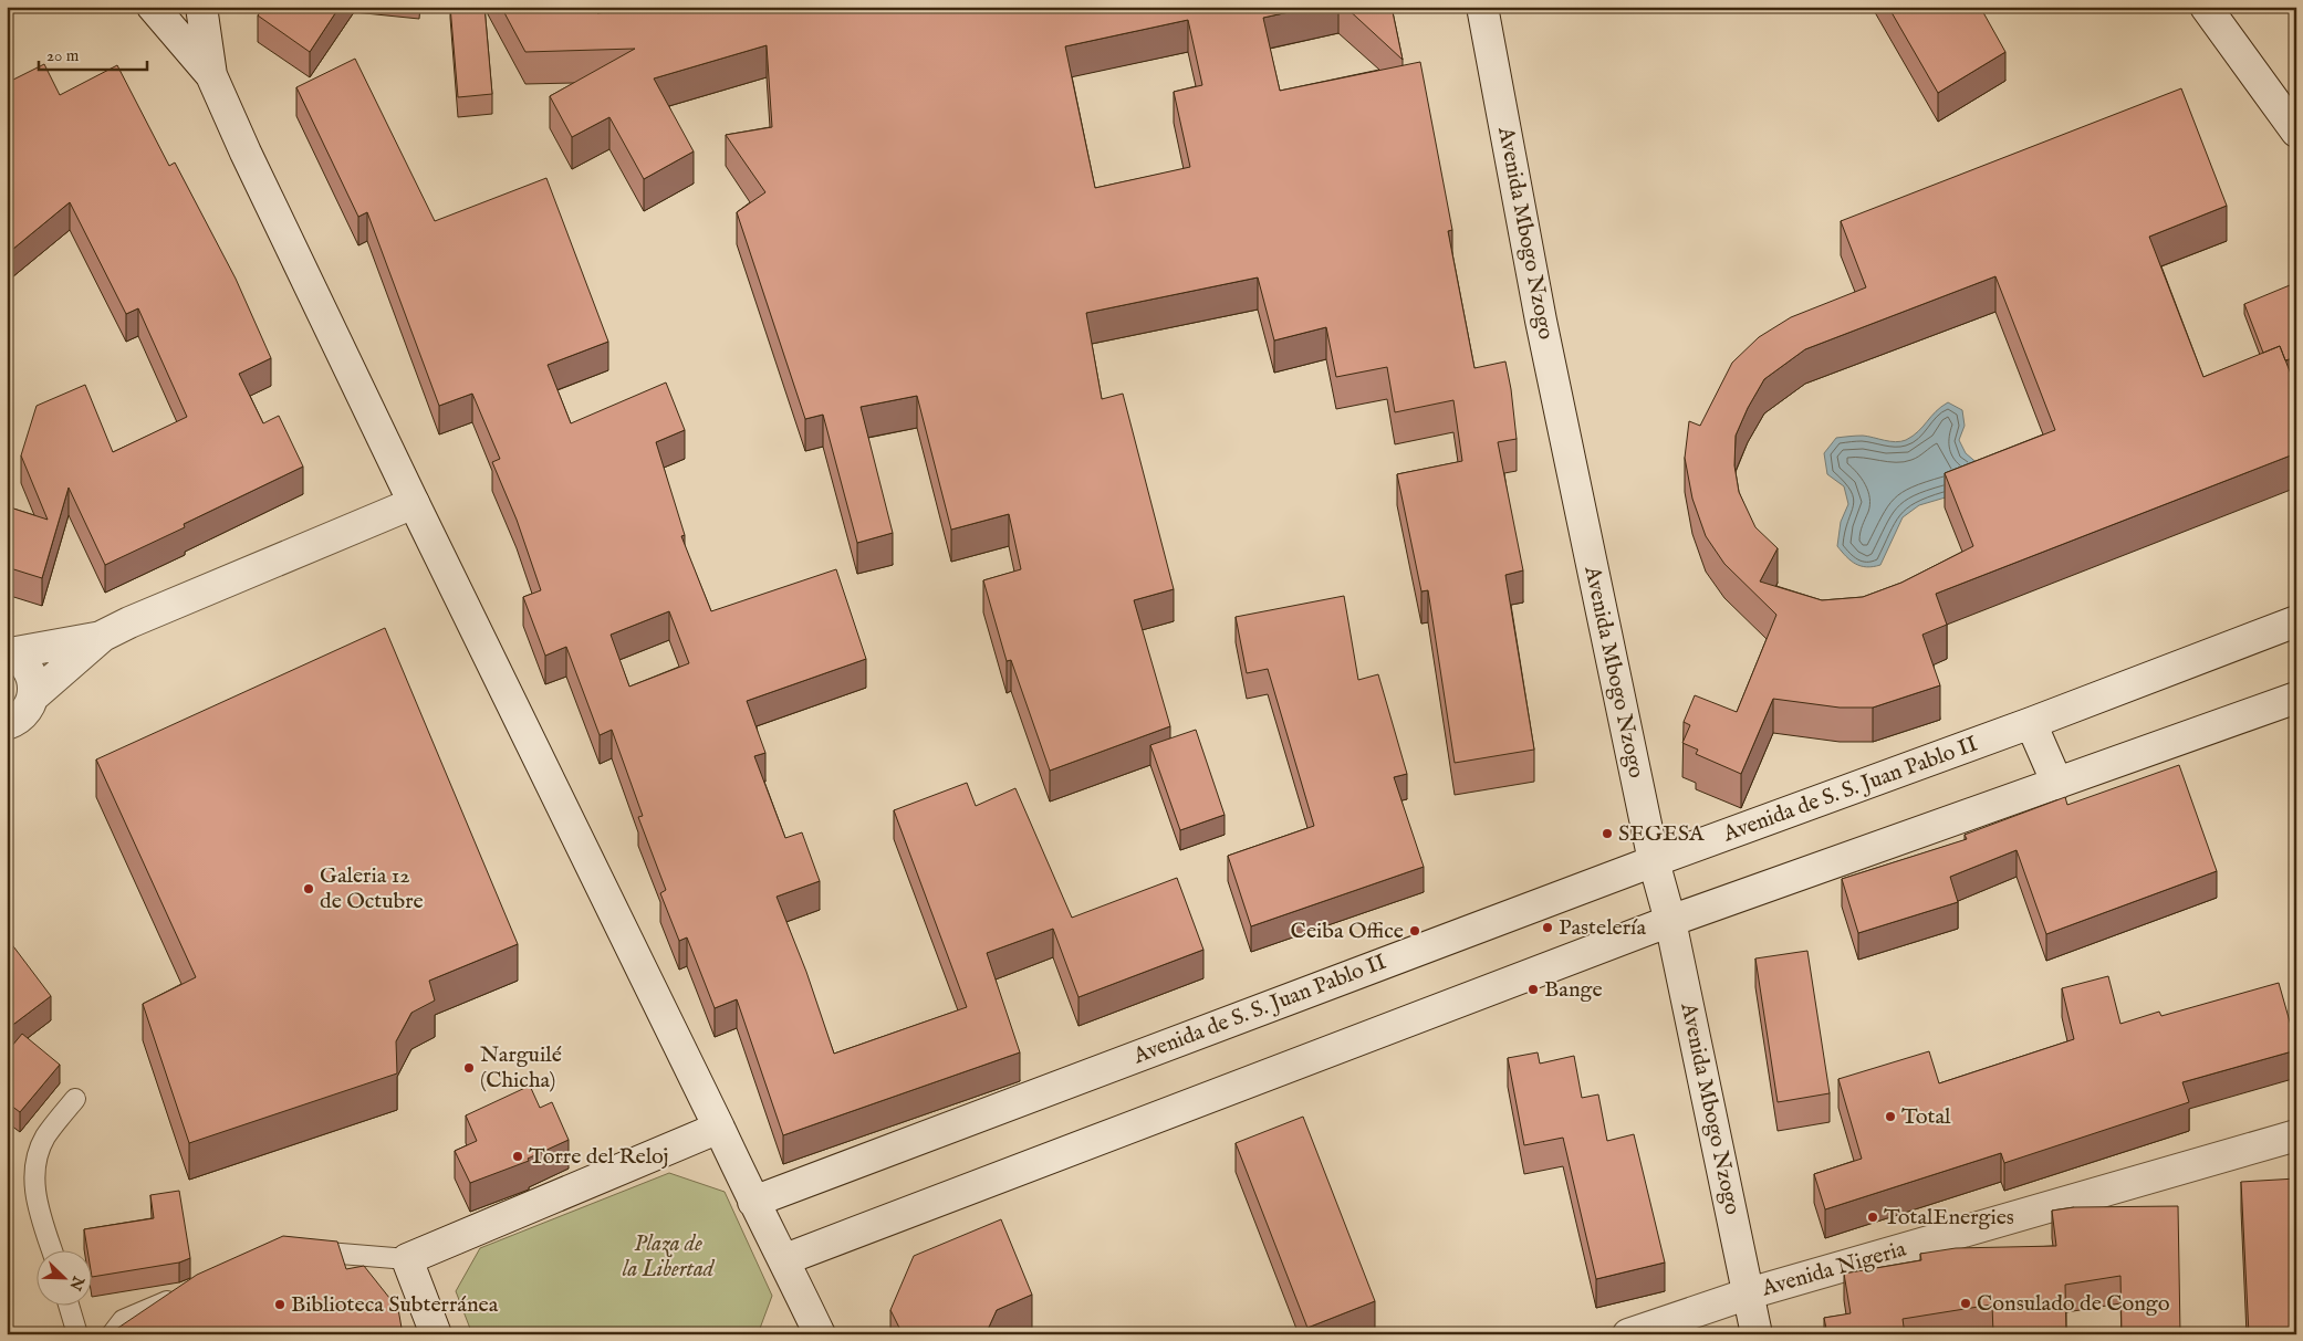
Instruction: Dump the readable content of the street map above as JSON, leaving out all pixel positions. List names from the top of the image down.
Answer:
{
  "streets": {
    "street": ["Avenida Mbogo Nzogo", "Avenida de S. S. Juan Pablo II", "Avenida Nigeria"]
  },
  "crossings": [
    ["Avenida Mbogo Nzogo", "Avenida de S. S. Juan Pablo II"],
    ["Avenida Mbogo Nzogo", "Avenida Nigeria"]
  ],
  "parks": ["Plaza de la Libertad"],
  "places": [
    "SEGESA",
    "Galeria 12 de Octubre",
    "Pastelería",
    "Ceiba Office",
    "Bange",
    "Narguilé (Chicha)",
    "Total",
    "Torre del Reloj",
    "TotalEnergies",
    "Consulado de Congo",
    "Biblioteca Subterránea"
  ],
  "scale_bar": "20 m",
  "north": "bottom right"
}
